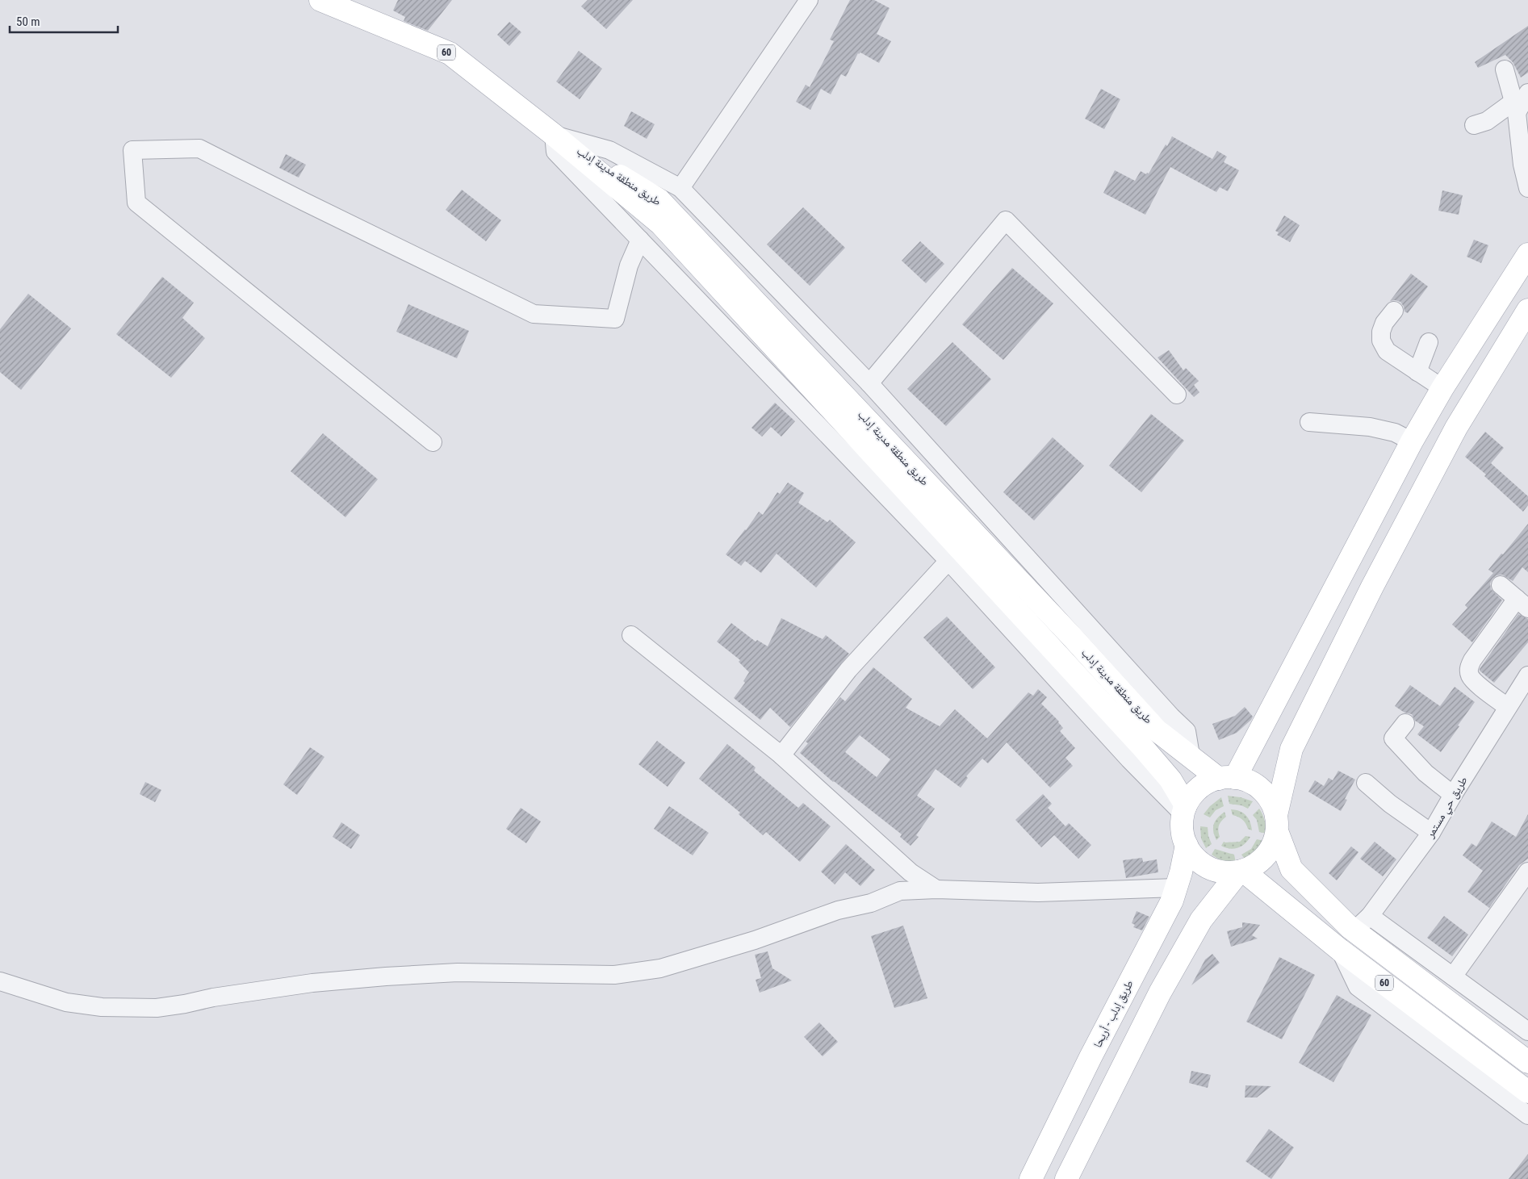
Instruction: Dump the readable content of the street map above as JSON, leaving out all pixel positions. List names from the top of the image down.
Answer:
{
  "streets": {
    "main road": ["60", "طريق منطقة مدينة إدلب", "طريق إدلب - أريحا"],
    "street": ["طريق حي مستمر"]
  },
  "crossings": [
    ["60", "طريق منطقة مدينة إدلب"],
    ["60", "طريق حي مستمر"],
    ["60", "طريق إدلب - أريحا"],
    ["طريق منطقة مدينة إدلب", "طريق إدلب - أريحا"]
  ],
  "scale_bar": "50 m"
}
